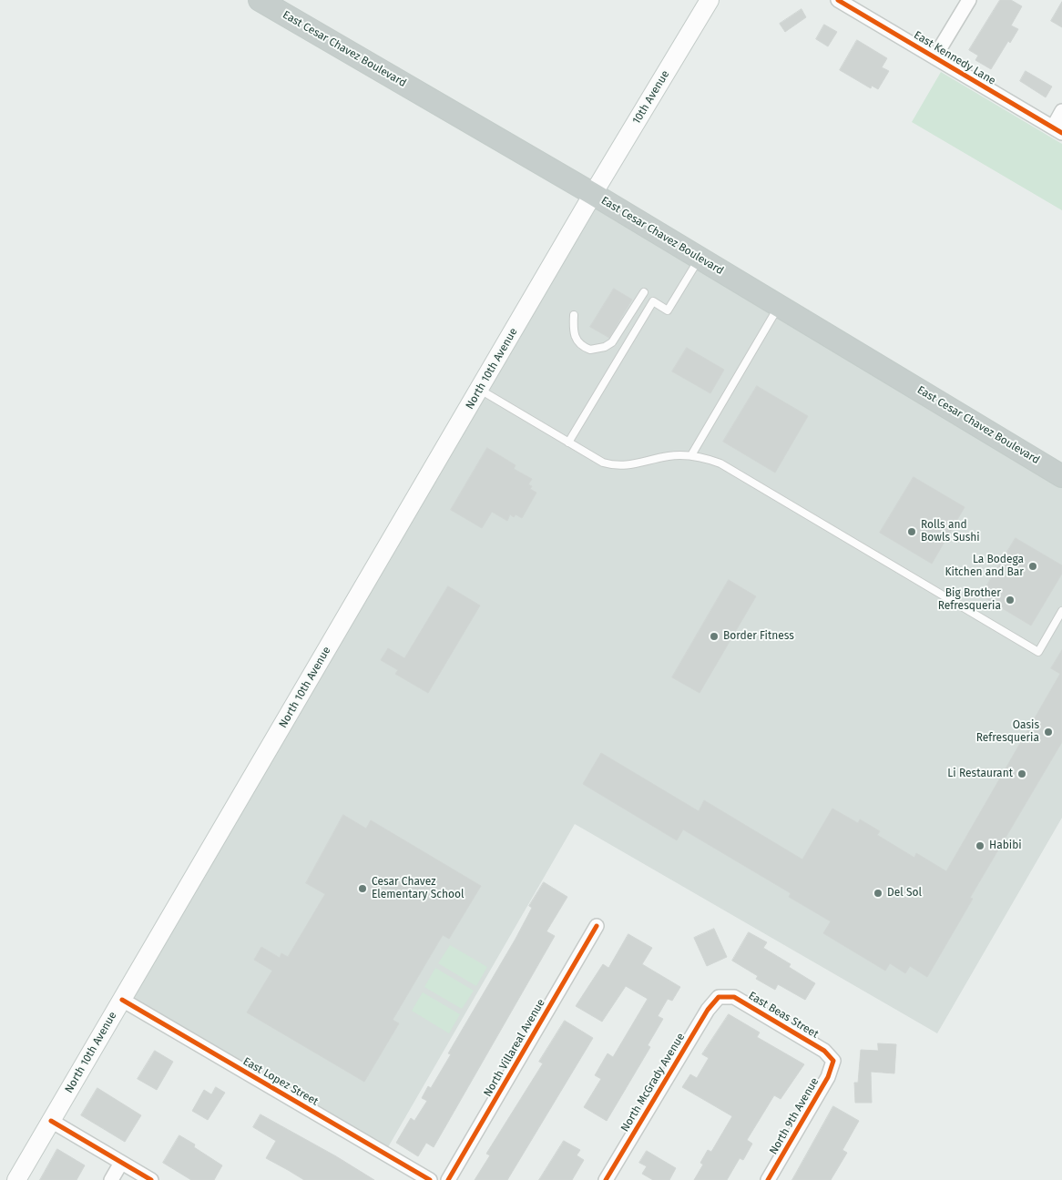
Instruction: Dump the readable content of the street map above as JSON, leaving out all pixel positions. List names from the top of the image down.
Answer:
{
  "streets": {
    "highway": ["East Cesar Chavez Boulevard"],
    "main road": ["10th Avenue", "North 10th Avenue"],
    "street": [
      "East Kennedy Lane",
      "East Beas Street",
      "North Villareal Avenue",
      "East Lopez Street",
      "North McGrady Avenue",
      "North 9th Avenue"
    ]
  },
  "crossings": [
    ["East Cesar Chavez Boulevard", "10th Avenue"],
    ["East Cesar Chavez Boulevard", "North 10th Avenue"],
    ["10th Avenue", "North 10th Avenue"],
    ["North 10th Avenue", "East Lopez Street"],
    ["East Beas Street", "North McGrady Avenue"],
    ["East Beas Street", "North 9th Avenue"]
  ],
  "places": [
    "Rolls and Bowls Sushi",
    "La Bodega Kitchen and Bar",
    "Big Brother Refresqueria",
    "Border Fitness",
    "Oasis Refresqueria",
    "Li Restaurant",
    "Habibi",
    "Cesar Chavez Elementary School",
    "Del Sol"
  ]
}
